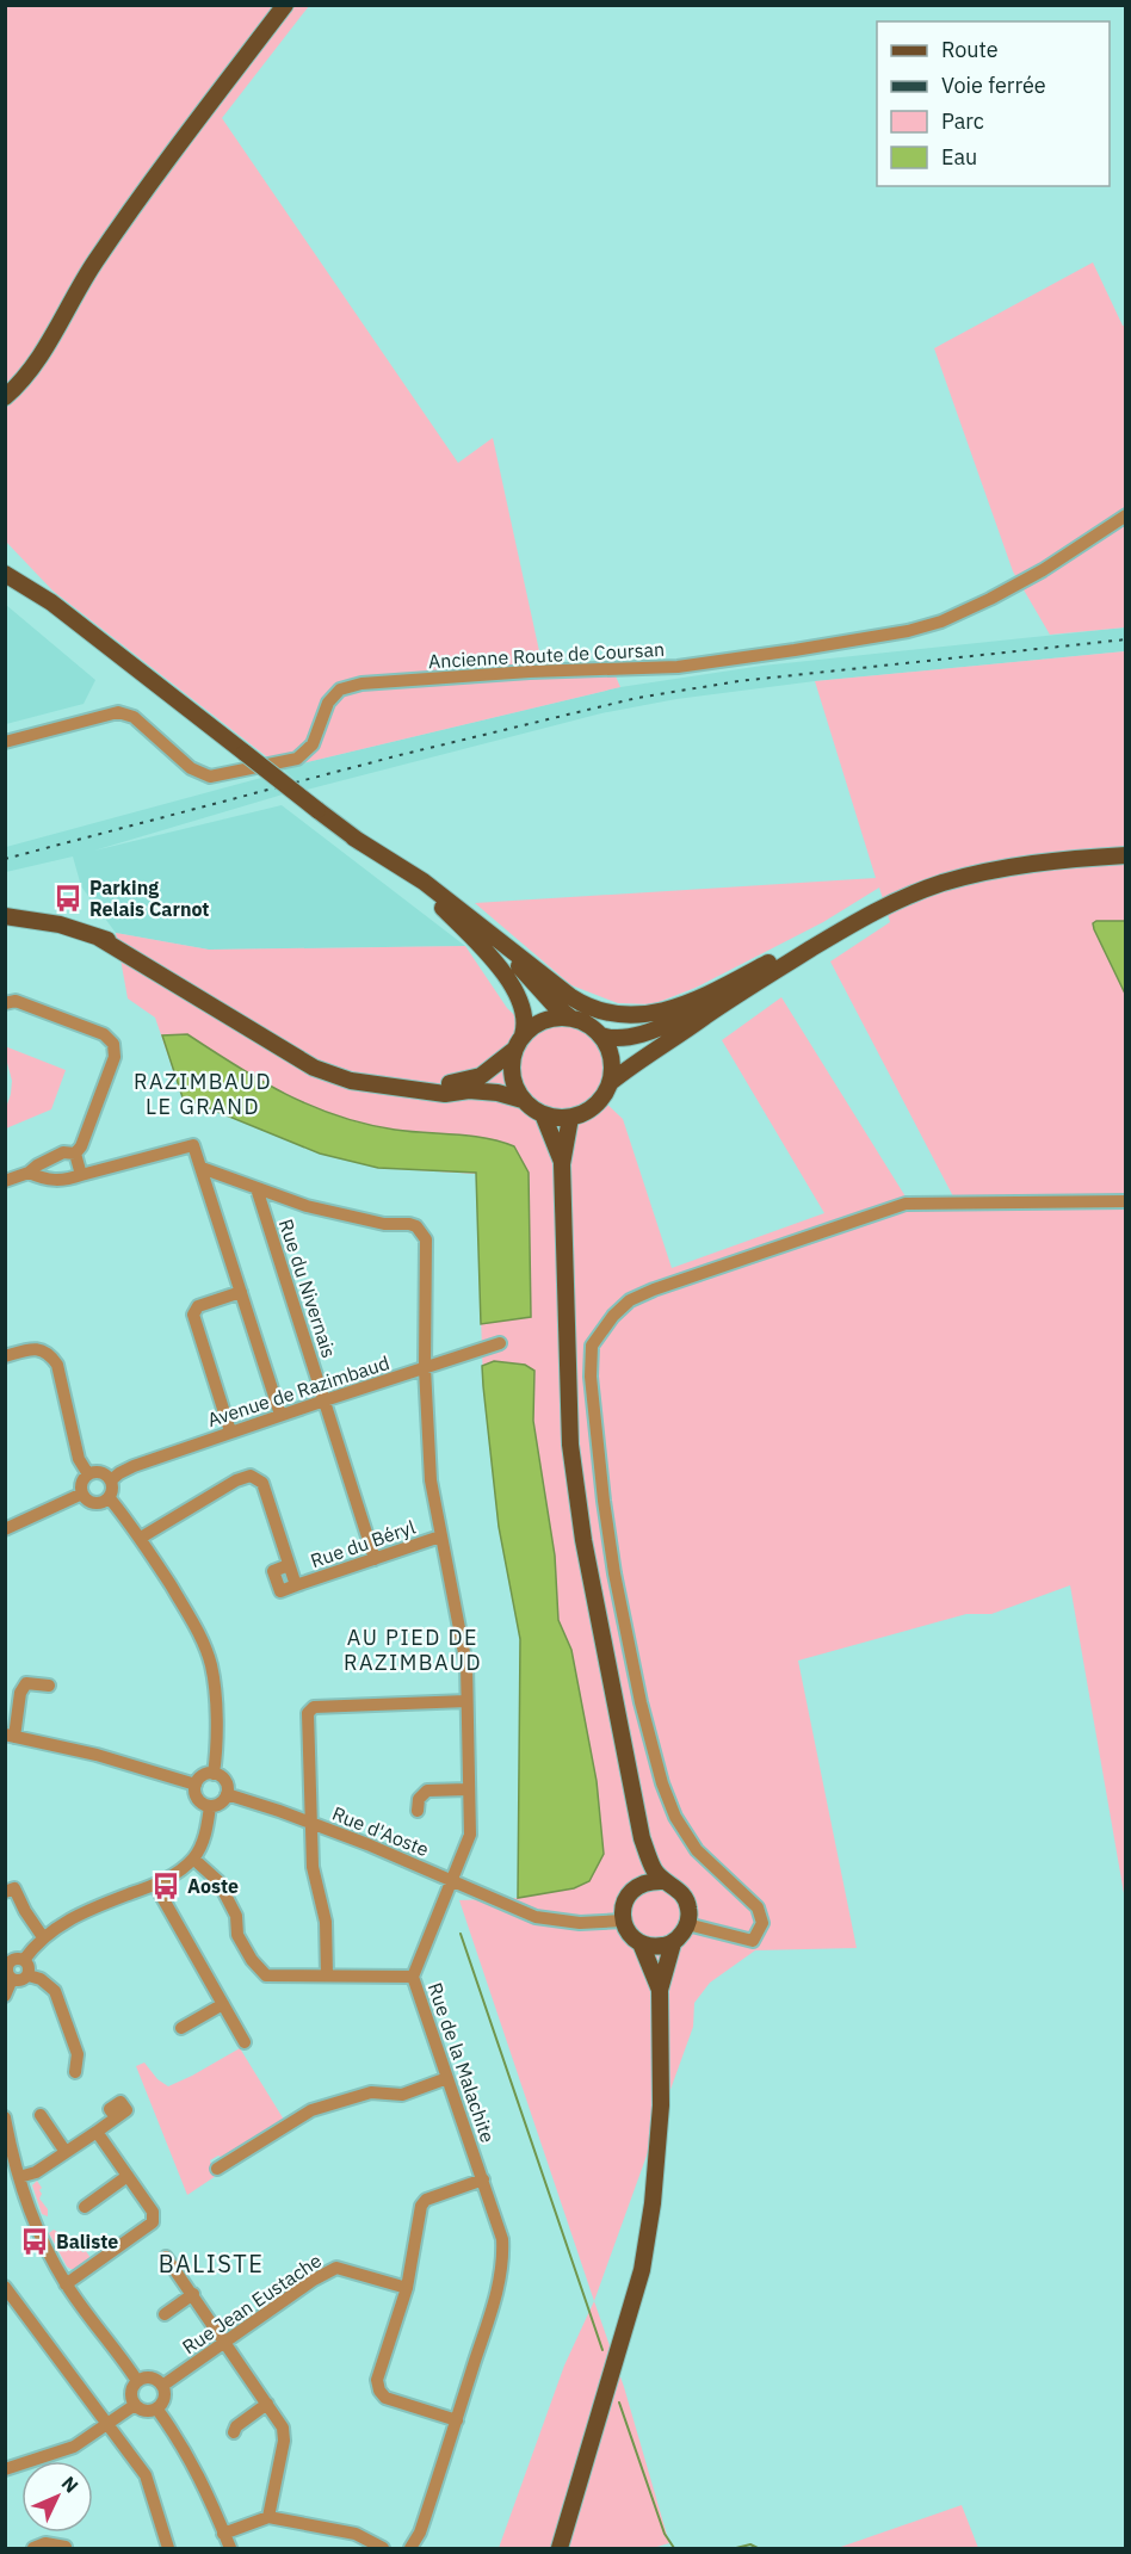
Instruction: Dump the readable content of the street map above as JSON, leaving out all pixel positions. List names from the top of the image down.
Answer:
{
  "streets": {
    "street": [
      "Ancienne Route de Coursan",
      "Rue du Nivernais",
      "Avenue de Razimbaud",
      "Rue du Béryl",
      "Rue d'Aoste",
      "Rue de la Malachite",
      "Rue Jean Eustache"
    ]
  },
  "crossings": [
    ["Rue du Nivernais", "Avenue de Razimbaud"],
    ["Rue du Nivernais", "Rue du Béryl"],
    ["Rue du Nivernais", "Rue de la Malachite"],
    ["Avenue de Razimbaud", "Rue de la Malachite"],
    ["Rue du Béryl", "Rue de la Malachite"],
    ["Rue d'Aoste", "Rue de la Malachite"]
  ],
  "districts": ["RAZIMBAUD LE GRAND", "AU PIED DE RAZIMBAUD", "BALISTE"],
  "places": {
    "bus stop": ["Parking Relais Carnot", "Aoste", "Baliste"]
  },
  "legend": [
    "Route",
    "Voie ferrée",
    "Parc",
    "Eau"
  ],
  "north": "top right"
}
